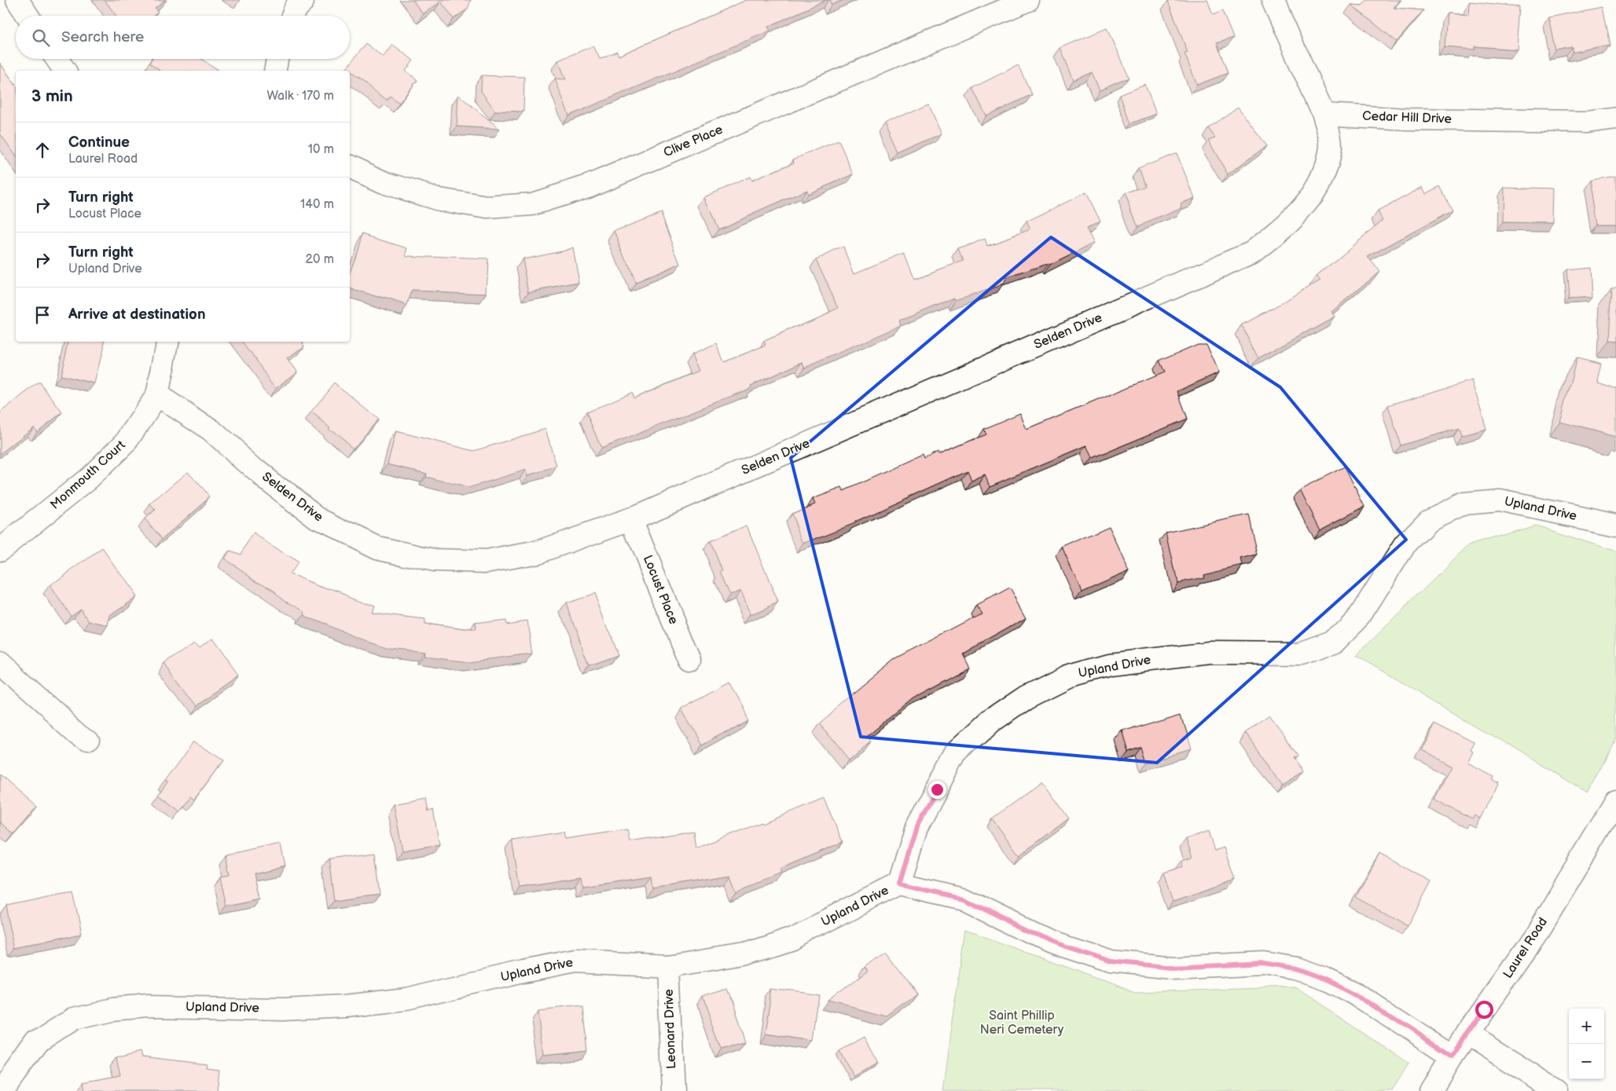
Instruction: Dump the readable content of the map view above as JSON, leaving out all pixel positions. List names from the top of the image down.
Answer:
{
  "streets": {
    "street": [
      "Cedar Hill Drive",
      "Clive Place",
      "Selden Drive",
      "Monmouth Court",
      "Upland Drive",
      "Locust Place",
      "Laurel Road",
      "Leonard Drive"
    ]
  },
  "crossings": [
    ["Cedar Hill Drive", "Selden Drive"],
    ["Selden Drive", "Monmouth Court"],
    ["Selden Drive", "Locust Place"],
    ["Upland Drive", "Leonard Drive"]
  ],
  "parks": ["Saint Phillip Neri Cemetery"],
  "page": {
    "search": "Search here",
    "heading": ["3 min", "Walk · 170 m"],
    "list": [
      ["Continue", "Laurel Road", "10 m"],
      ["Turn right", "Locust Place", "140 m"],
      ["Turn right", "Upland Drive", "20 m"],
      "Arrive at destination"
    ],
    "map_buttons": ["+", "−"]
  }
}
